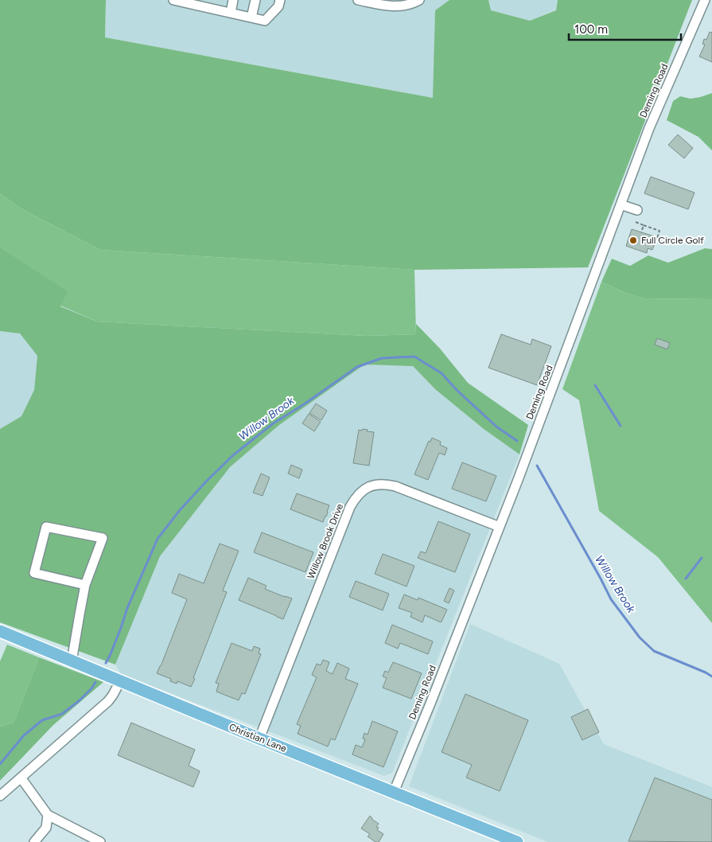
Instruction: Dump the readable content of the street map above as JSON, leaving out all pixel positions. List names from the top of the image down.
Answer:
{
  "streets": {
    "main road": ["Christian Lane"],
    "street": ["Deming Road", "Willow Brook Drive"]
  },
  "crossings": [
    ["Deming Road", "Willow Brook Drive"],
    ["Deming Road", "Christian Lane"],
    ["Willow Brook Drive", "Christian Lane"]
  ],
  "water": ["Willow Brook"],
  "places": ["Full Circle Golf"],
  "scale_bar": "100 m"
}
